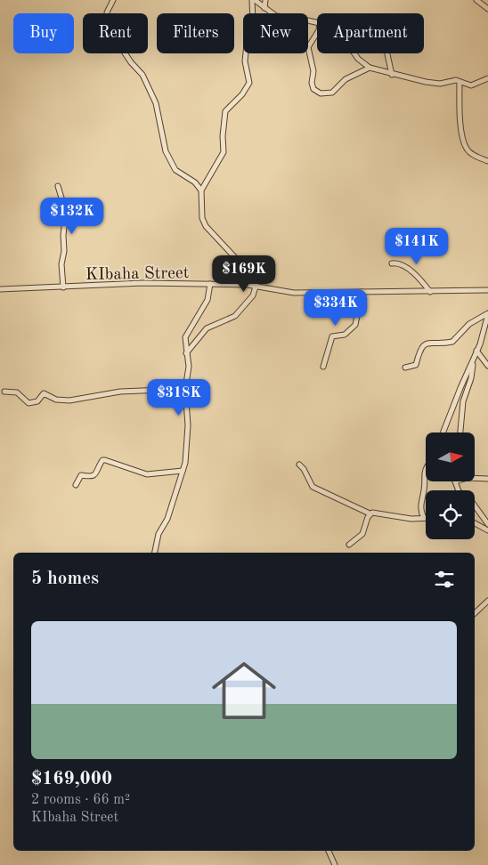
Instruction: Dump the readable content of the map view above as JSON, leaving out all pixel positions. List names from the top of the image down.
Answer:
{
  "streets": {
    "street": ["KIbaha Street"]
  },
  "north": "right",
  "page": {
    "chip": [
      "Buy",
      "Rent",
      "Filters",
      "New",
      "Apartment"
    ],
    "price": [
      "$132K",
      "$141K",
      "$169K",
      "$334K",
      "$318K"
    ],
    "heading": "5 homes",
    "list": [
      {
        "name": "$169,000",
        "note": "2 rooms · 66 m² · KIbaha Street"
      }
    ]
  }
}
